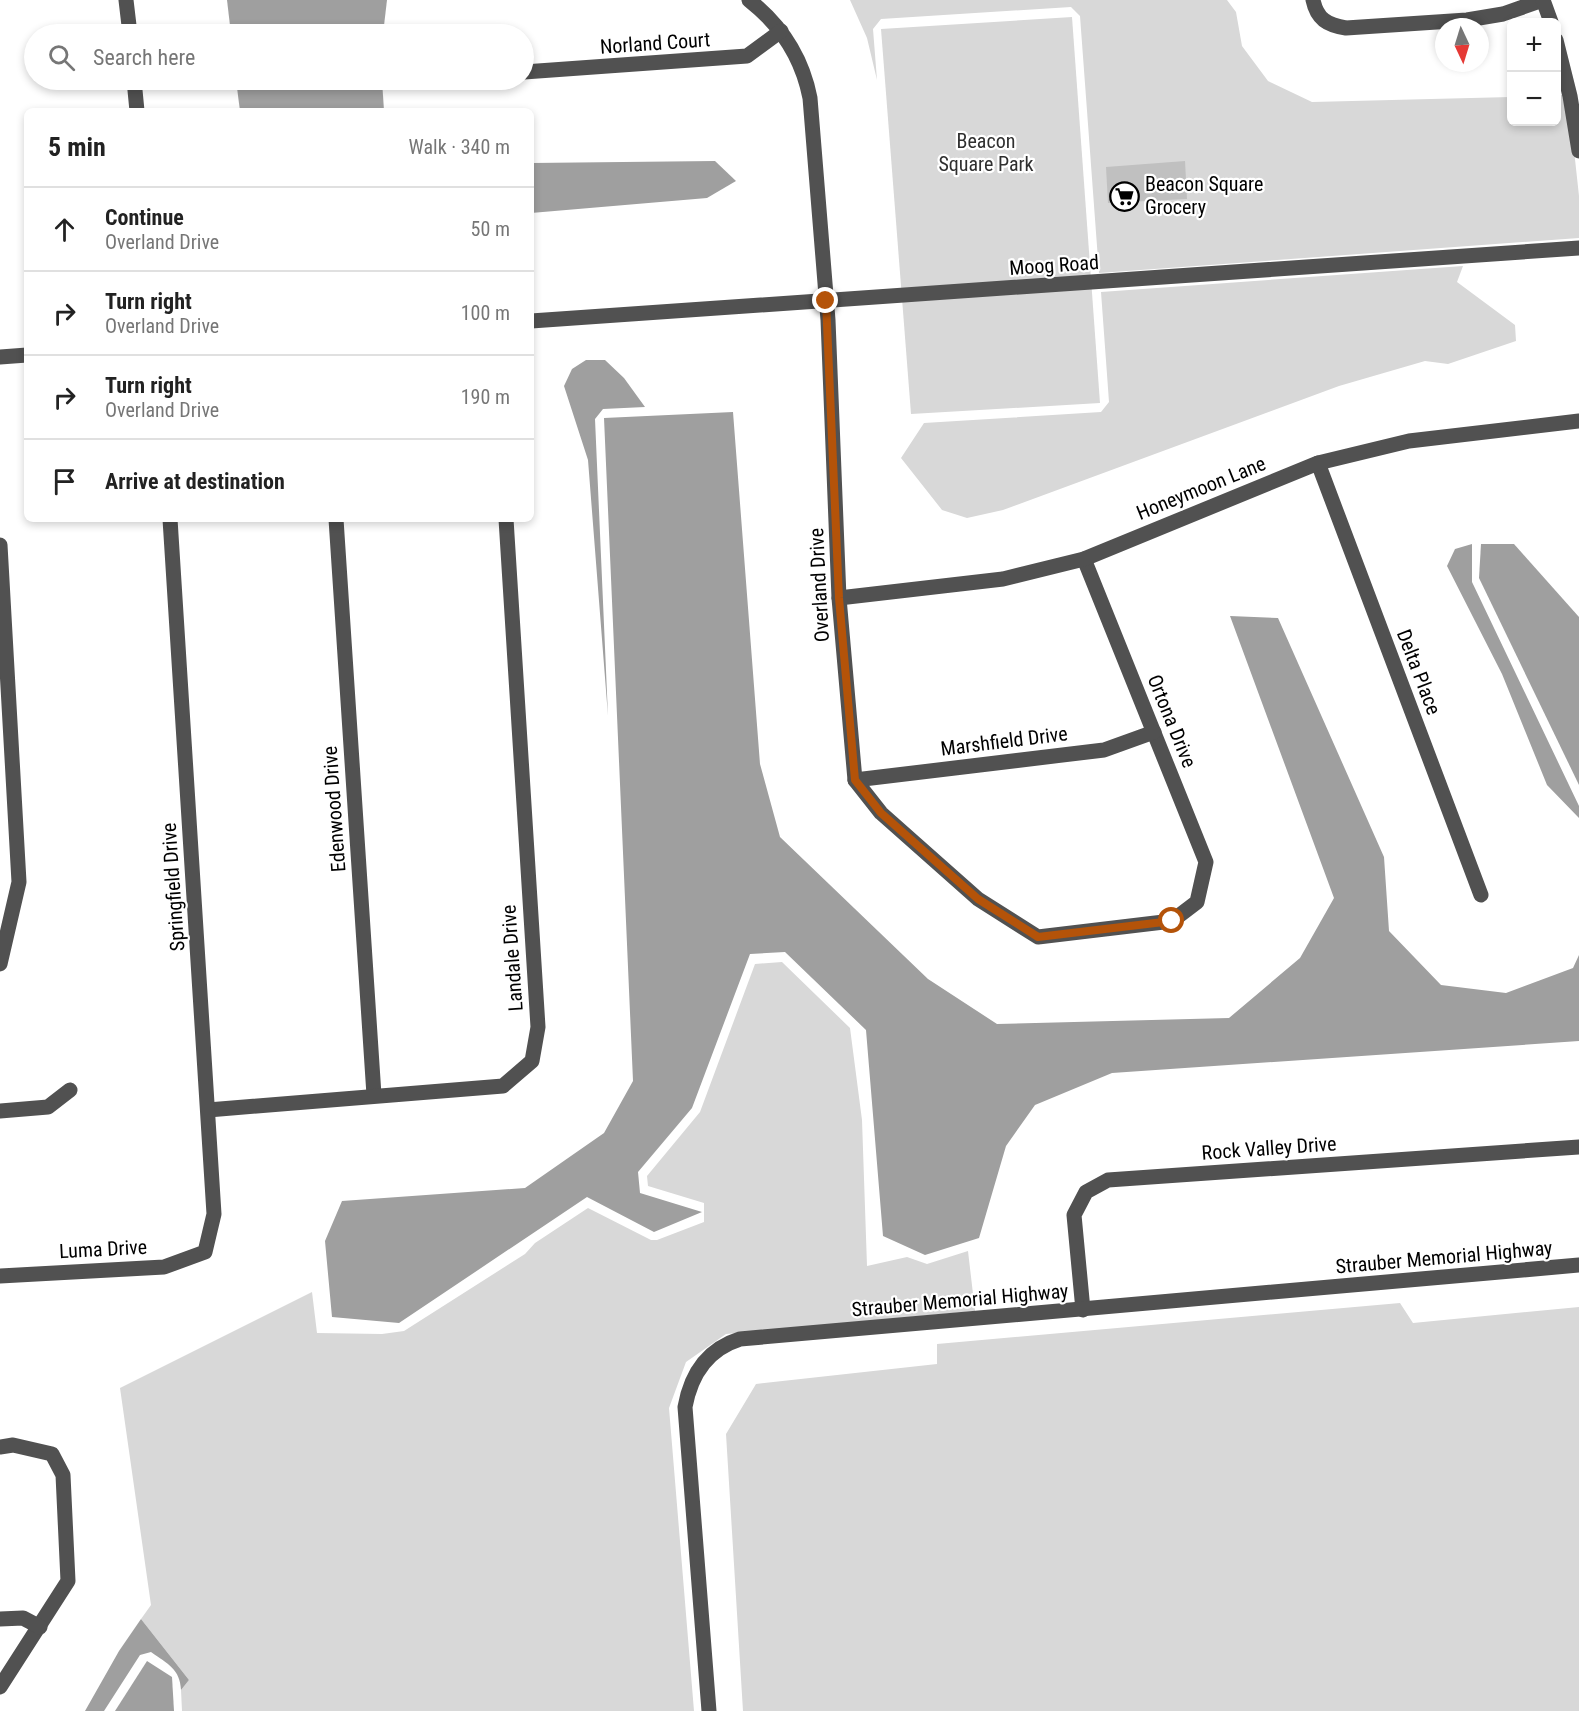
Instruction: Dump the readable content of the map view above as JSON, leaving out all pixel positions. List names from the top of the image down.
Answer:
{
  "streets": {
    "street": [
      "Norland Court",
      "Moog Road",
      "Honeymoon Lane",
      "Overland Drive",
      "Delta Place",
      "Ortona Drive",
      "Marshfield Drive",
      "Edenwood Drive",
      "Springfield Drive",
      "Landale Drive",
      "Rock Valley Drive",
      "Luma Drive",
      "Strauber Memorial Highway"
    ]
  },
  "crossings": [
    ["Norland Court", "Overland Drive"],
    ["Moog Road", "Overland Drive"],
    ["Honeymoon Lane", "Overland Drive"],
    ["Honeymoon Lane", "Delta Place"],
    ["Honeymoon Lane", "Ortona Drive"],
    ["Overland Drive", "Ortona Drive"],
    ["Overland Drive", "Marshfield Drive"],
    ["Ortona Drive", "Marshfield Drive"],
    ["Edenwood Drive", "Landale Drive"],
    ["Springfield Drive", "Landale Drive"],
    ["Springfield Drive", "Luma Drive"],
    ["Rock Valley Drive", "Strauber Memorial Highway"]
  ],
  "parks": ["Beacon Square Park"],
  "places": {
    "supermarket": ["Beacon Square Grocery"]
  },
  "north": "bottom",
  "page": {
    "map_buttons": ["+", "−"],
    "search": "Search here",
    "heading": ["5 min", "Walk · 340 m"],
    "list": [
      ["Continue", "Overland Drive", "50 m"],
      ["Turn right", "Overland Drive", "100 m"],
      ["Turn right", "Overland Drive", "190 m"],
      "Arrive at destination"
    ]
  }
}
